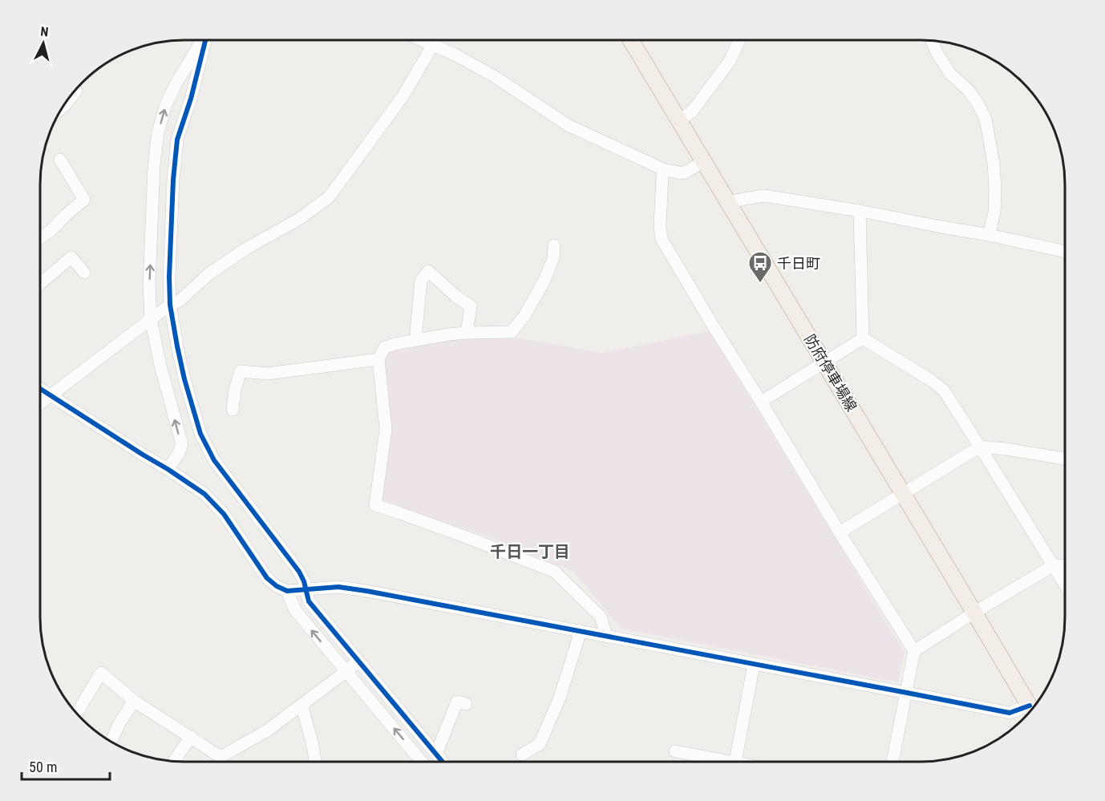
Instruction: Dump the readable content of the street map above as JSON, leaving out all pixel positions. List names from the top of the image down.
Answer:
{
  "streets": {
    "main road": ["防府停車場線"]
  },
  "districts": ["千日一丁目"],
  "places": {
    "bus stop": ["千日町"]
  },
  "scale_bar": "50 m",
  "north": "top"
}
